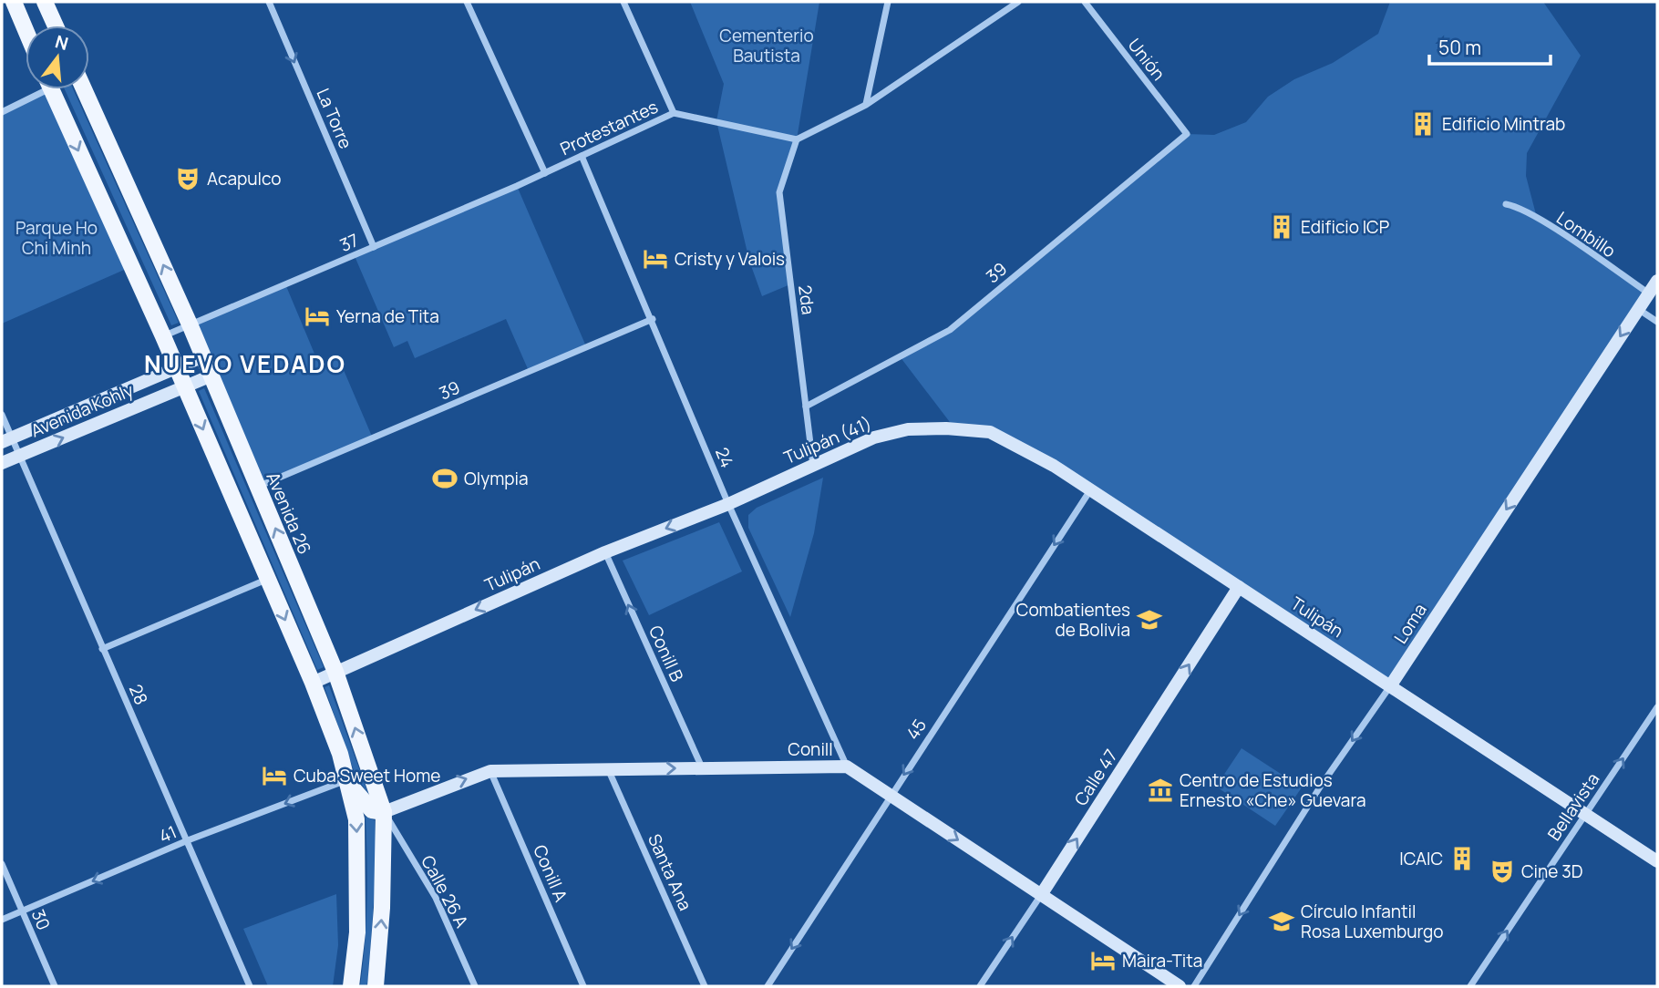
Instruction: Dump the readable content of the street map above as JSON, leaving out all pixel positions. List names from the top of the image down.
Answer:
{
  "streets": {
    "main road": ["Avenida 26"],
    "street": [
      "Unión",
      "La Torre",
      "Protestantes",
      "Lombillo",
      "37",
      "39",
      "2da",
      "Avenida Kohly",
      "Tulipán (41)",
      "24",
      "Tulipán",
      "Loma",
      "Conill B",
      "28",
      "45",
      "Conill",
      "Calle 47",
      "Bellavista",
      "41",
      "Santa Ana",
      "Conill A",
      "Calle 26 A",
      "30"
    ]
  },
  "crossings": [
    ["Unión", "39"],
    ["La Torre", "37"],
    ["Protestantes", "37"],
    ["Protestantes", "2da"],
    ["Protestantes", "24"],
    ["Lombillo", "Loma"],
    ["37", "Avenida 26"],
    ["39", "2da"],
    ["39", "24"],
    ["39", "Avenida 26"],
    ["2da", "Tulipán (41)"],
    ["Avenida Kohly", "Avenida 26"],
    ["Avenida Kohly", "28"],
    ["Tulipán (41)", "24"],
    ["Tulipán (41)", "Tulipán"],
    ["24", "Tulipán"],
    ["24", "Conill"],
    ["Avenida 26", "Tulipán"],
    ["Avenida 26", "Conill"],
    ["Avenida 26", "Calle 26 A"],
    ["Tulipán", "Loma"],
    ["Tulipán", "Conill B"],
    ["Tulipán", "45"],
    ["Tulipán", "Calle 47"],
    ["Tulipán", "Bellavista"],
    ["Conill B", "Conill"],
    ["28", "41"],
    ["45", "Conill"],
    ["Conill", "Calle 47"],
    ["Conill", "Santa Ana"],
    ["Conill", "Conill A"],
    ["Conill", "Calle 26 A"],
    ["41", "30"]
  ],
  "one_way": [
    "La Torre",
    "Loma",
    "Conill B",
    "45",
    "Conill",
    "Calle 47",
    "Bellavista",
    "41"
  ],
  "districts": ["NUEVO VEDADO"],
  "parks": ["Cementerio Bautista", "Parque Ho Chi Minh"],
  "places": {
    "building": ["Edificio Mintrab", "Edificio ICP", "ICAIC"],
    "theatre": ["Acapulco", "Cine 3D"],
    "hotel": [
      "Cristy y Valois",
      "Yerna de Tita",
      "Cuba Sweet Home",
      "Maira-Tita"
    ],
    "sports": ["Olympia"],
    "school or university": ["Combatientes de Bolivia", "Círculo Infantil Rosa Luxemburgo"],
    "museum": ["Centro de Estudios Ernesto «Che» Guevara"]
  },
  "scale_bar": "50 m",
  "north": "top"
}
